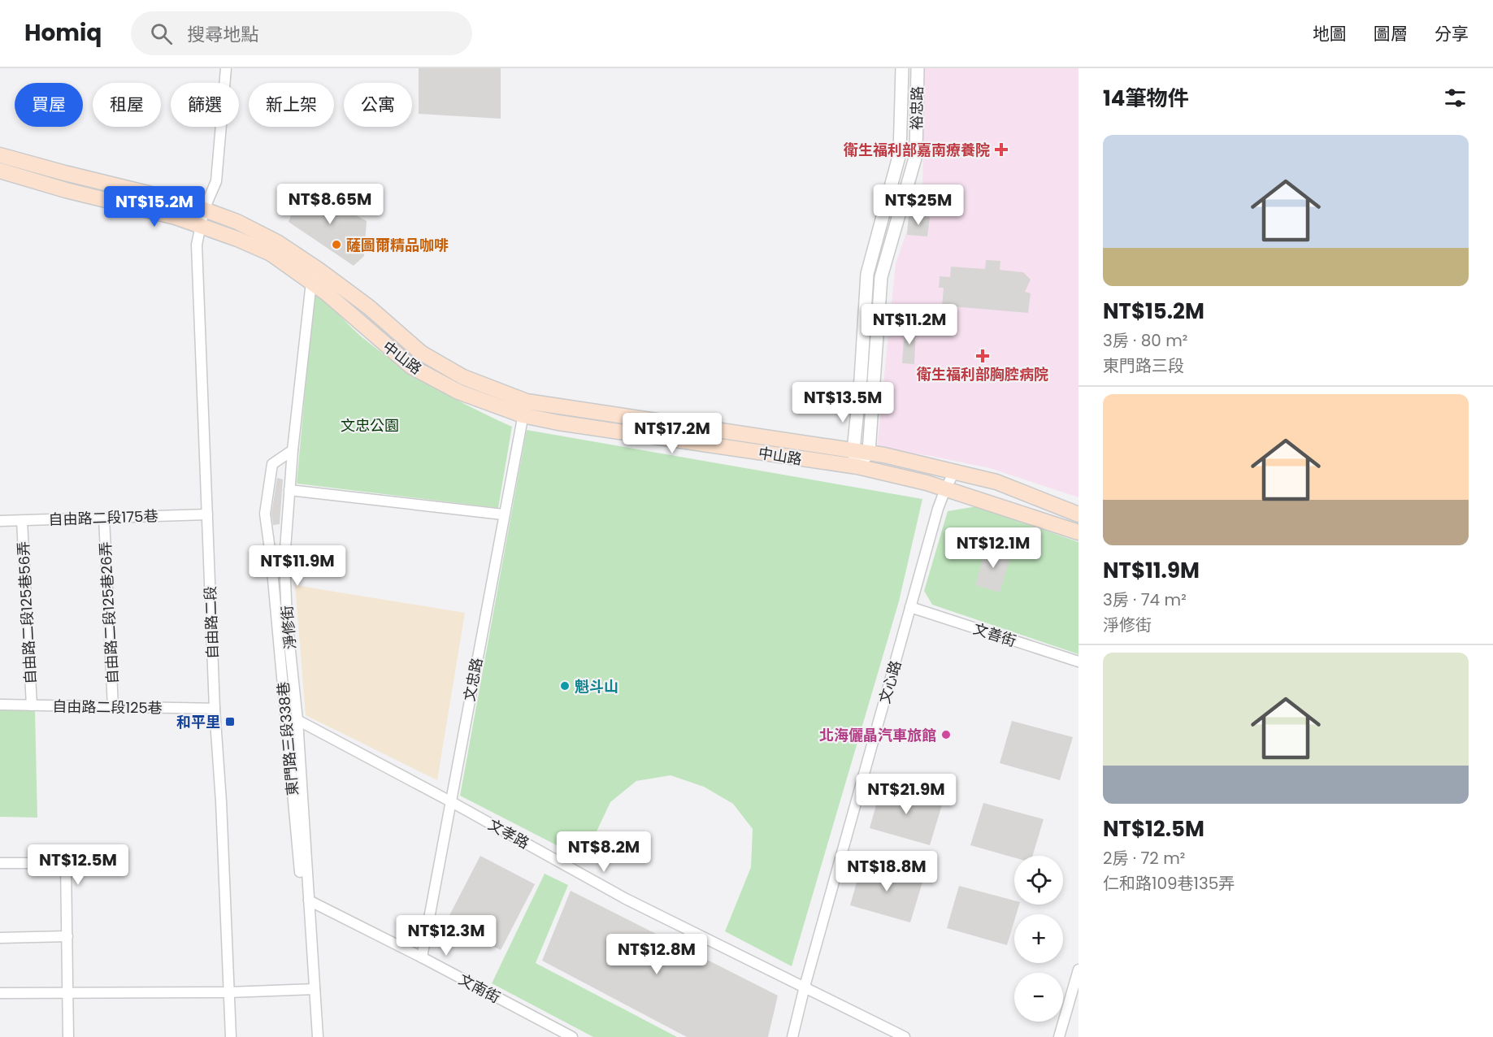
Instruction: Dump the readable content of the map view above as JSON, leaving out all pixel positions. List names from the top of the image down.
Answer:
{
  "streets": {
    "main road": ["中山路"],
    "street": [
      "裕忠路",
      "自由路二段175巷",
      "自由路二段125巷56弄",
      "自由路二段125巷26弄",
      "自由路二段",
      "淨修街",
      "文善街",
      "文忠路",
      "文心路",
      "自由路二段125巷",
      "東門路三段338巷",
      "文孝路",
      "文南街"
    ]
  },
  "crossings": [
    ["裕忠路", "中山路"],
    ["中山路", "淨修街"],
    ["中山路", "文忠路"],
    ["中山路", "文心路"],
    ["自由路二段175巷", "自由路二段125巷56弄"],
    ["自由路二段175巷", "自由路二段125巷26弄"],
    ["自由路二段175巷", "自由路二段"],
    ["自由路二段125巷56弄", "自由路二段125巷"],
    ["自由路二段125巷26弄", "自由路二段125巷"],
    ["自由路二段", "自由路二段125巷"],
    ["淨修街", "東門路三段338巷"],
    ["淨修街", "文孝路"],
    ["淨修街", "文南街"],
    ["文善街", "文心路"],
    ["文忠路", "文孝路"],
    ["文忠路", "文南街"],
    ["文心路", "文孝路"],
    ["東門路三段338巷", "文南街"]
  ],
  "parks": ["文忠公園"],
  "places": {
    "health": ["衛生福利部嘉南療養院", "衛生福利部胸腔病院"],
    "other": ["薩圖爾精品咖啡", "魁斗山", "北海儷晶汽車旅館"],
    "transit": ["和平里"]
  },
  "page": {
    "header": "Homiq",
    "search": "搜尋地點",
    "nav": ["地圖", "圖層", "分享"],
    "heading": "14筆物件",
    "chip": [
      "買屋",
      "租屋",
      "篩選",
      "新上架",
      "公寓"
    ],
    "list": [
      {
        "name": "NT$15.2M",
        "note": "3房 · 80 m² · 東門路三段"
      },
      {
        "name": "NT$11.9M",
        "note": "3房 · 74 m² · 淨修街"
      },
      {
        "name": "NT$12.5M",
        "note": "2房 · 72 m² · 仁和路109巷135弄"
      }
    ],
    "price": [
      "NT$8.65M",
      "NT$25M",
      "NT$15.2M",
      "NT$11.2M",
      "NT$13.5M",
      "NT$17.2M",
      "NT$12.1M",
      "NT$11.9M",
      "NT$21.9M",
      "NT$8.2M",
      "NT$12.5M",
      "NT$18.8M",
      "NT$12.3M",
      "NT$12.8M"
    ],
    "map_buttons": ["+", "−"]
  }
}
